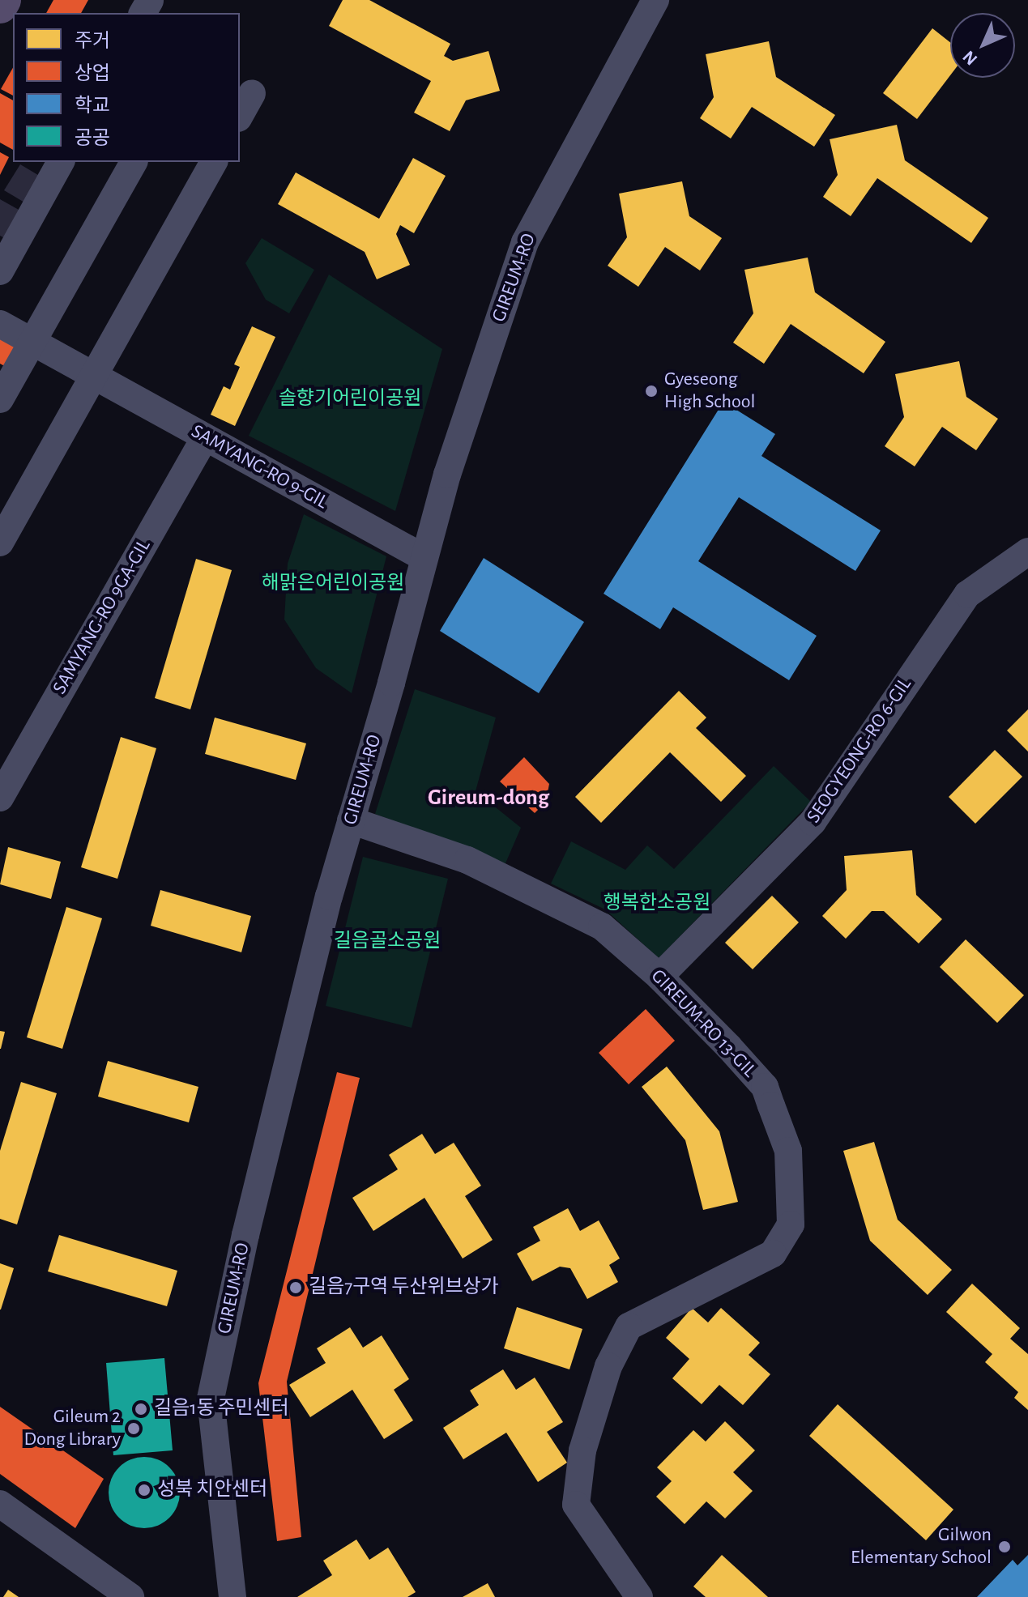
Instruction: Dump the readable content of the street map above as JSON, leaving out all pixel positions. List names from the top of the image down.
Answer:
{
  "streets": {
    "street": [
      "GIREUM-RO",
      "SAMYANG-RO 9-GIL",
      "SAMYANG-RO 9GA-GIL",
      "SEOGYEONG-RO 6-GIL",
      "GIREUM-RO 13-GIL"
    ]
  },
  "crossings": [
    ["GIREUM-RO", "SAMYANG-RO 9-GIL"],
    ["GIREUM-RO", "GIREUM-RO 13-GIL"],
    ["SAMYANG-RO 9-GIL", "SAMYANG-RO 9GA-GIL"],
    ["SEOGYEONG-RO 6-GIL", "GIREUM-RO 13-GIL"]
  ],
  "districts": ["Gireum-dong"],
  "parks": [
    "솔향기어린이공원",
    "해맑은어린이공원",
    "행복한소공원",
    "길음골소공원"
  ],
  "places": [
    "Gyeseong High School",
    "길음7구역 두산위브상가",
    "길음1동 주민센터",
    "Gileum 2 Dong Library",
    "성북 치안센터",
    "Gilwon Elementary School"
  ],
  "legend": [
    "주거",
    "상업",
    "학교",
    "공공"
  ],
  "north": "bottom left"
}
